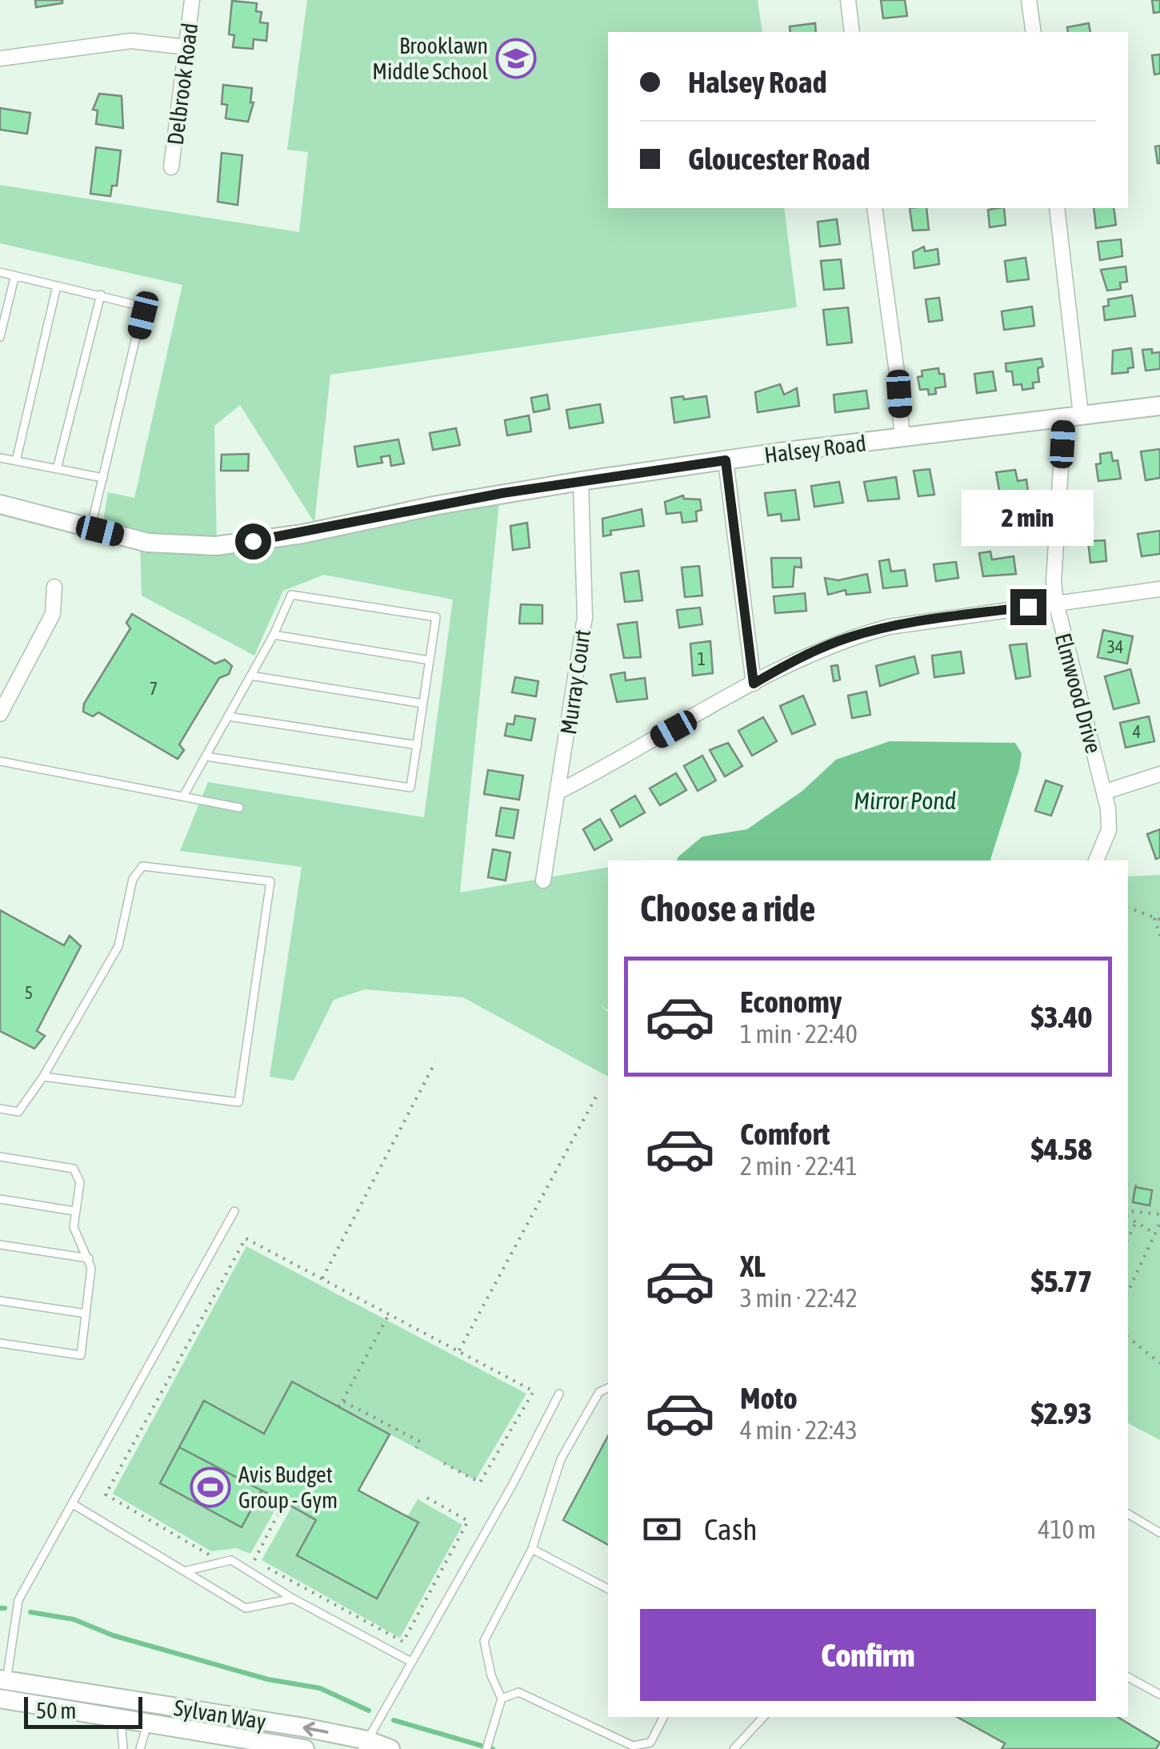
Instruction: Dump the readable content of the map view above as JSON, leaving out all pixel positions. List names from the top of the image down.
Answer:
{
  "streets": {
    "street": [
      "Delbrook Road",
      "Halsey Road",
      "Murray Court",
      "Elmwood Drive",
      "Sylvan Way"
    ]
  },
  "crossings": [
    ["Halsey Road", "Murray Court"],
    ["Halsey Road", "Elmwood Drive"]
  ],
  "water": ["Mirror Pond"],
  "places": {
    "school or university": ["Brooklawn Middle School"],
    "sports": ["Avis Budget Group - Gym"]
  },
  "house_numbers": [
    "34",
    "1",
    "7",
    "4",
    "5"
  ],
  "scale_bar": "50 m",
  "page": {
    "banner": ["Halsey Road", "Gloucester Road"],
    "bubble": "2 min",
    "heading": "Choose a ride",
    "list": [
      {
        "name": "Economy",
        "note": "1 min · 22:40",
        "value": "$3.40"
      },
      {
        "name": "Comfort",
        "note": "2 min · 22:41",
        "value": "$4.58"
      },
      {
        "name": "XL",
        "note": "3 min · 22:42",
        "value": "$5.77"
      },
      {
        "name": "Moto",
        "note": "4 min · 22:43",
        "value": "$2.93"
      }
    ],
    "pay": ["Cash", "410 m"],
    "buttons": "Confirm",
    "scale": "50 m"
  }
}
